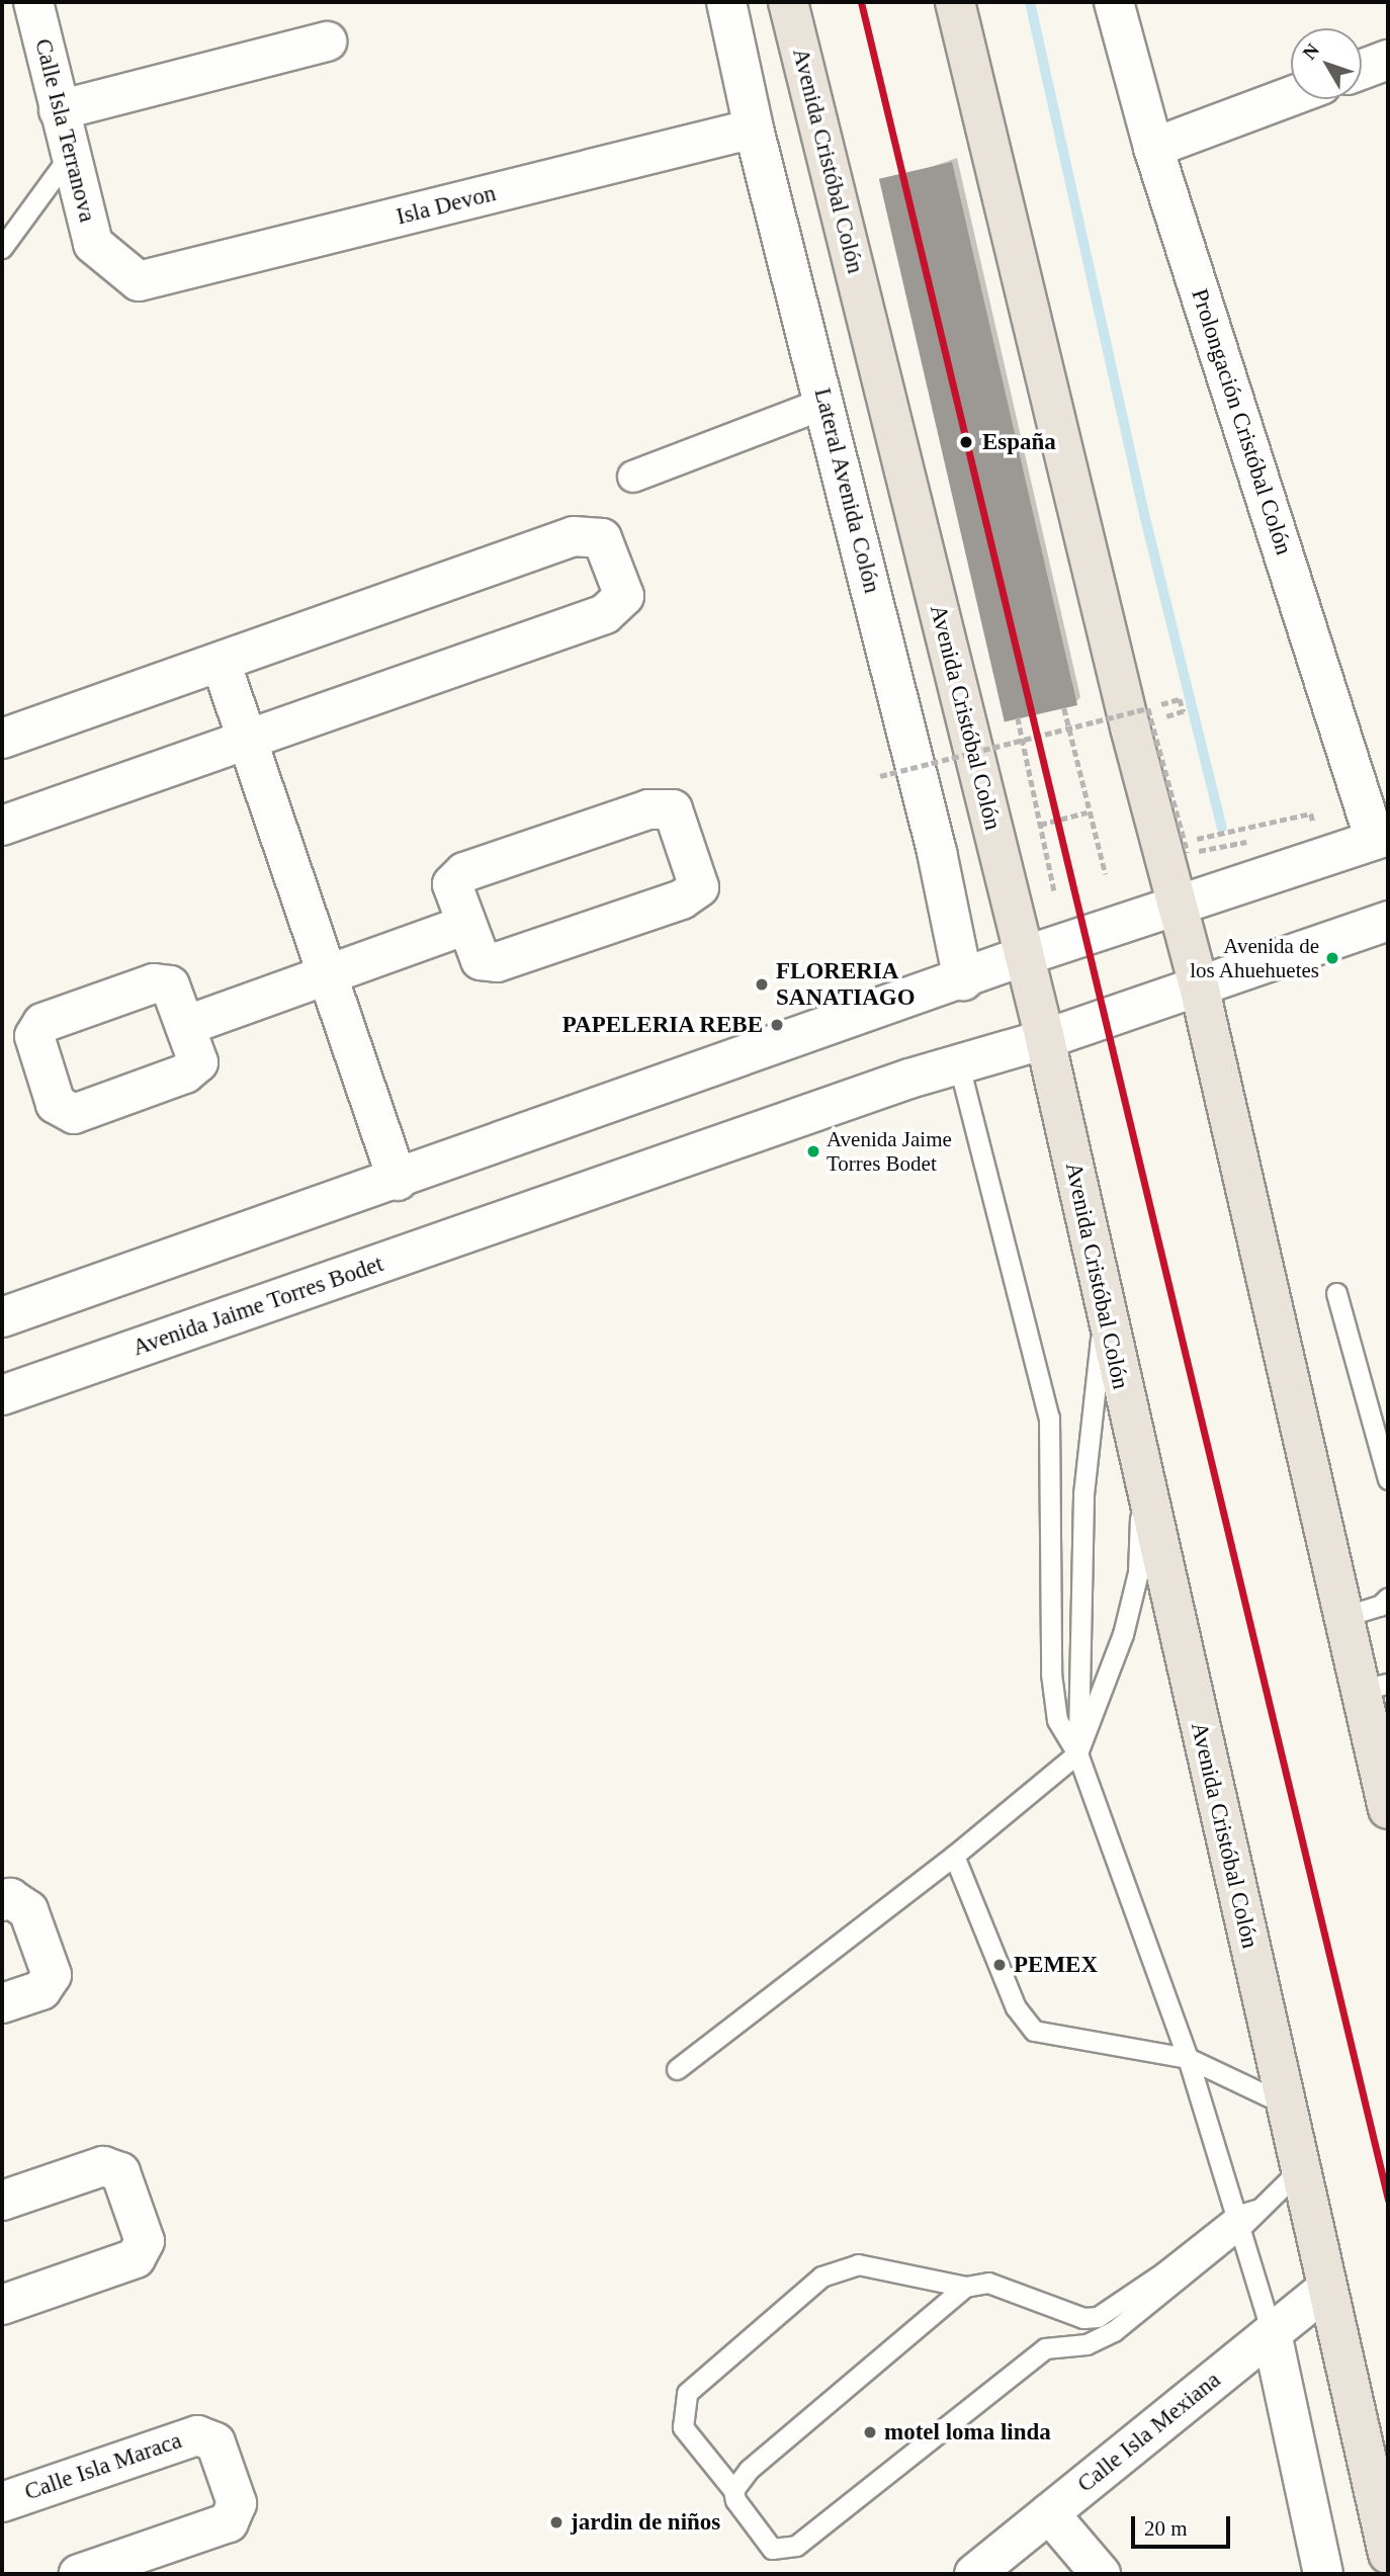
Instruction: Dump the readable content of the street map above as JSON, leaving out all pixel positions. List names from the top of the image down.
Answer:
{
  "streets": {
    "main road": ["Avenida Cristóbal Colón"],
    "street": [
      "Calle Isla Terranova",
      "Isla Devon",
      "Prolongación Cristóbal Colón",
      "Lateral Avenida Colón",
      "Avenida Jaime Torres Bodet",
      "Calle Isla Mexiana",
      "Calle Isla Maraca"
    ]
  },
  "crossings": [
    ["Calle Isla Terranova", "Isla Devon"],
    ["Avenida Cristóbal Colón", "Avenida Jaime Torres Bodet"],
    ["Avenida Cristóbal Colón", "Calle Isla Mexiana"],
    ["Isla Devon", "Lateral Avenida Colón"]
  ],
  "places": [
    "España",
    "Avenida de los Ahuehuetes",
    "FLORERIA SANATIAGO",
    "PAPELERIA REBE",
    "Avenida Jaime Torres Bodet",
    "PEMEX",
    "motel loma linda",
    "jardin de niños"
  ],
  "scale_bar": "20 m",
  "north": "top left"
}
